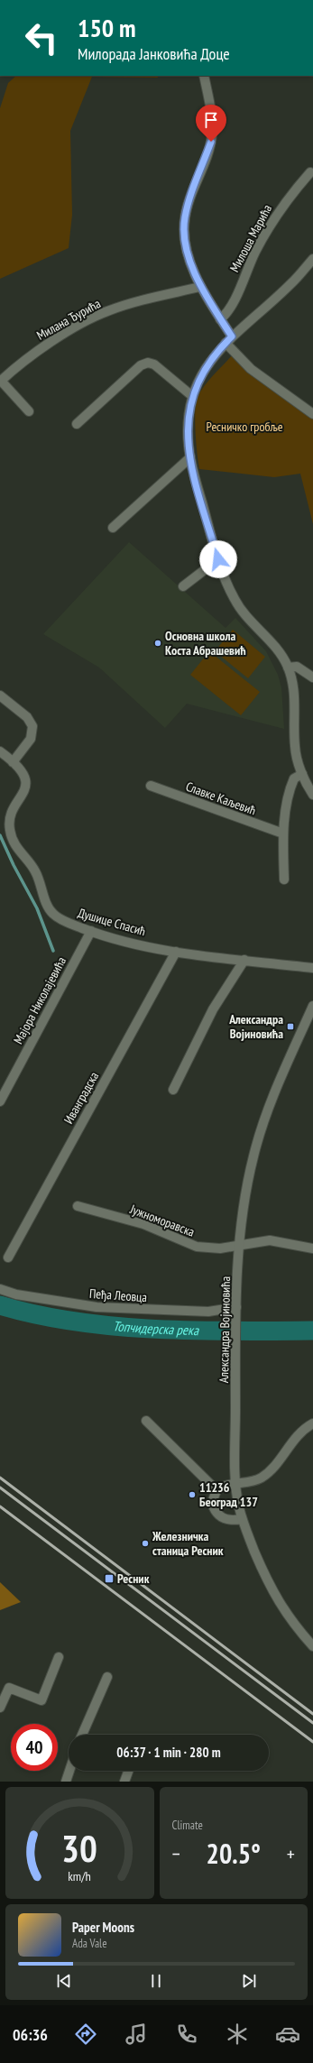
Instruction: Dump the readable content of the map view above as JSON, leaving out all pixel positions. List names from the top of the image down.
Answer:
{
  "streets": {
    "street": [
      "Милоша Марића",
      "Милана Ђурића",
      "Славке Каљевић",
      "Душице Спасић",
      "Мајора Николајевића",
      "Иванградска",
      "Јужноморавска",
      "Пеђа Леовца",
      "Александра Војиновића"
    ]
  },
  "crossings": [
    ["Душице Спасић", "Мајора Николајевића"],
    ["Душице Спасић", "Иванградска"],
    ["Јужноморавска", "Александра Војиновића"],
    ["Пеђа Леовца", "Александра Војиновића"]
  ],
  "water": ["Топчидерска река"],
  "parks": ["Ресничко гробље"],
  "places": {
    "other": ["Основна школа Коста Абрашевић", "11236 Београд 137", "Железничка станица Ресник"],
    "transit": ["Александра Војиновића", "Ресник"]
  },
  "page": {
    "turn": ["150 m", "Милорада Јанковића Доце"],
    "limit": "40",
    "trip": "06:37 · 1 min · 280 m",
    "tile": "Climate",
    "heat": ["−", "20.5°", "+"],
    "song": ["Paper Moons", "Ada Vale"],
    "tabs": "06:36",
    "gauge": ["30", "km/h"]
  }
}
